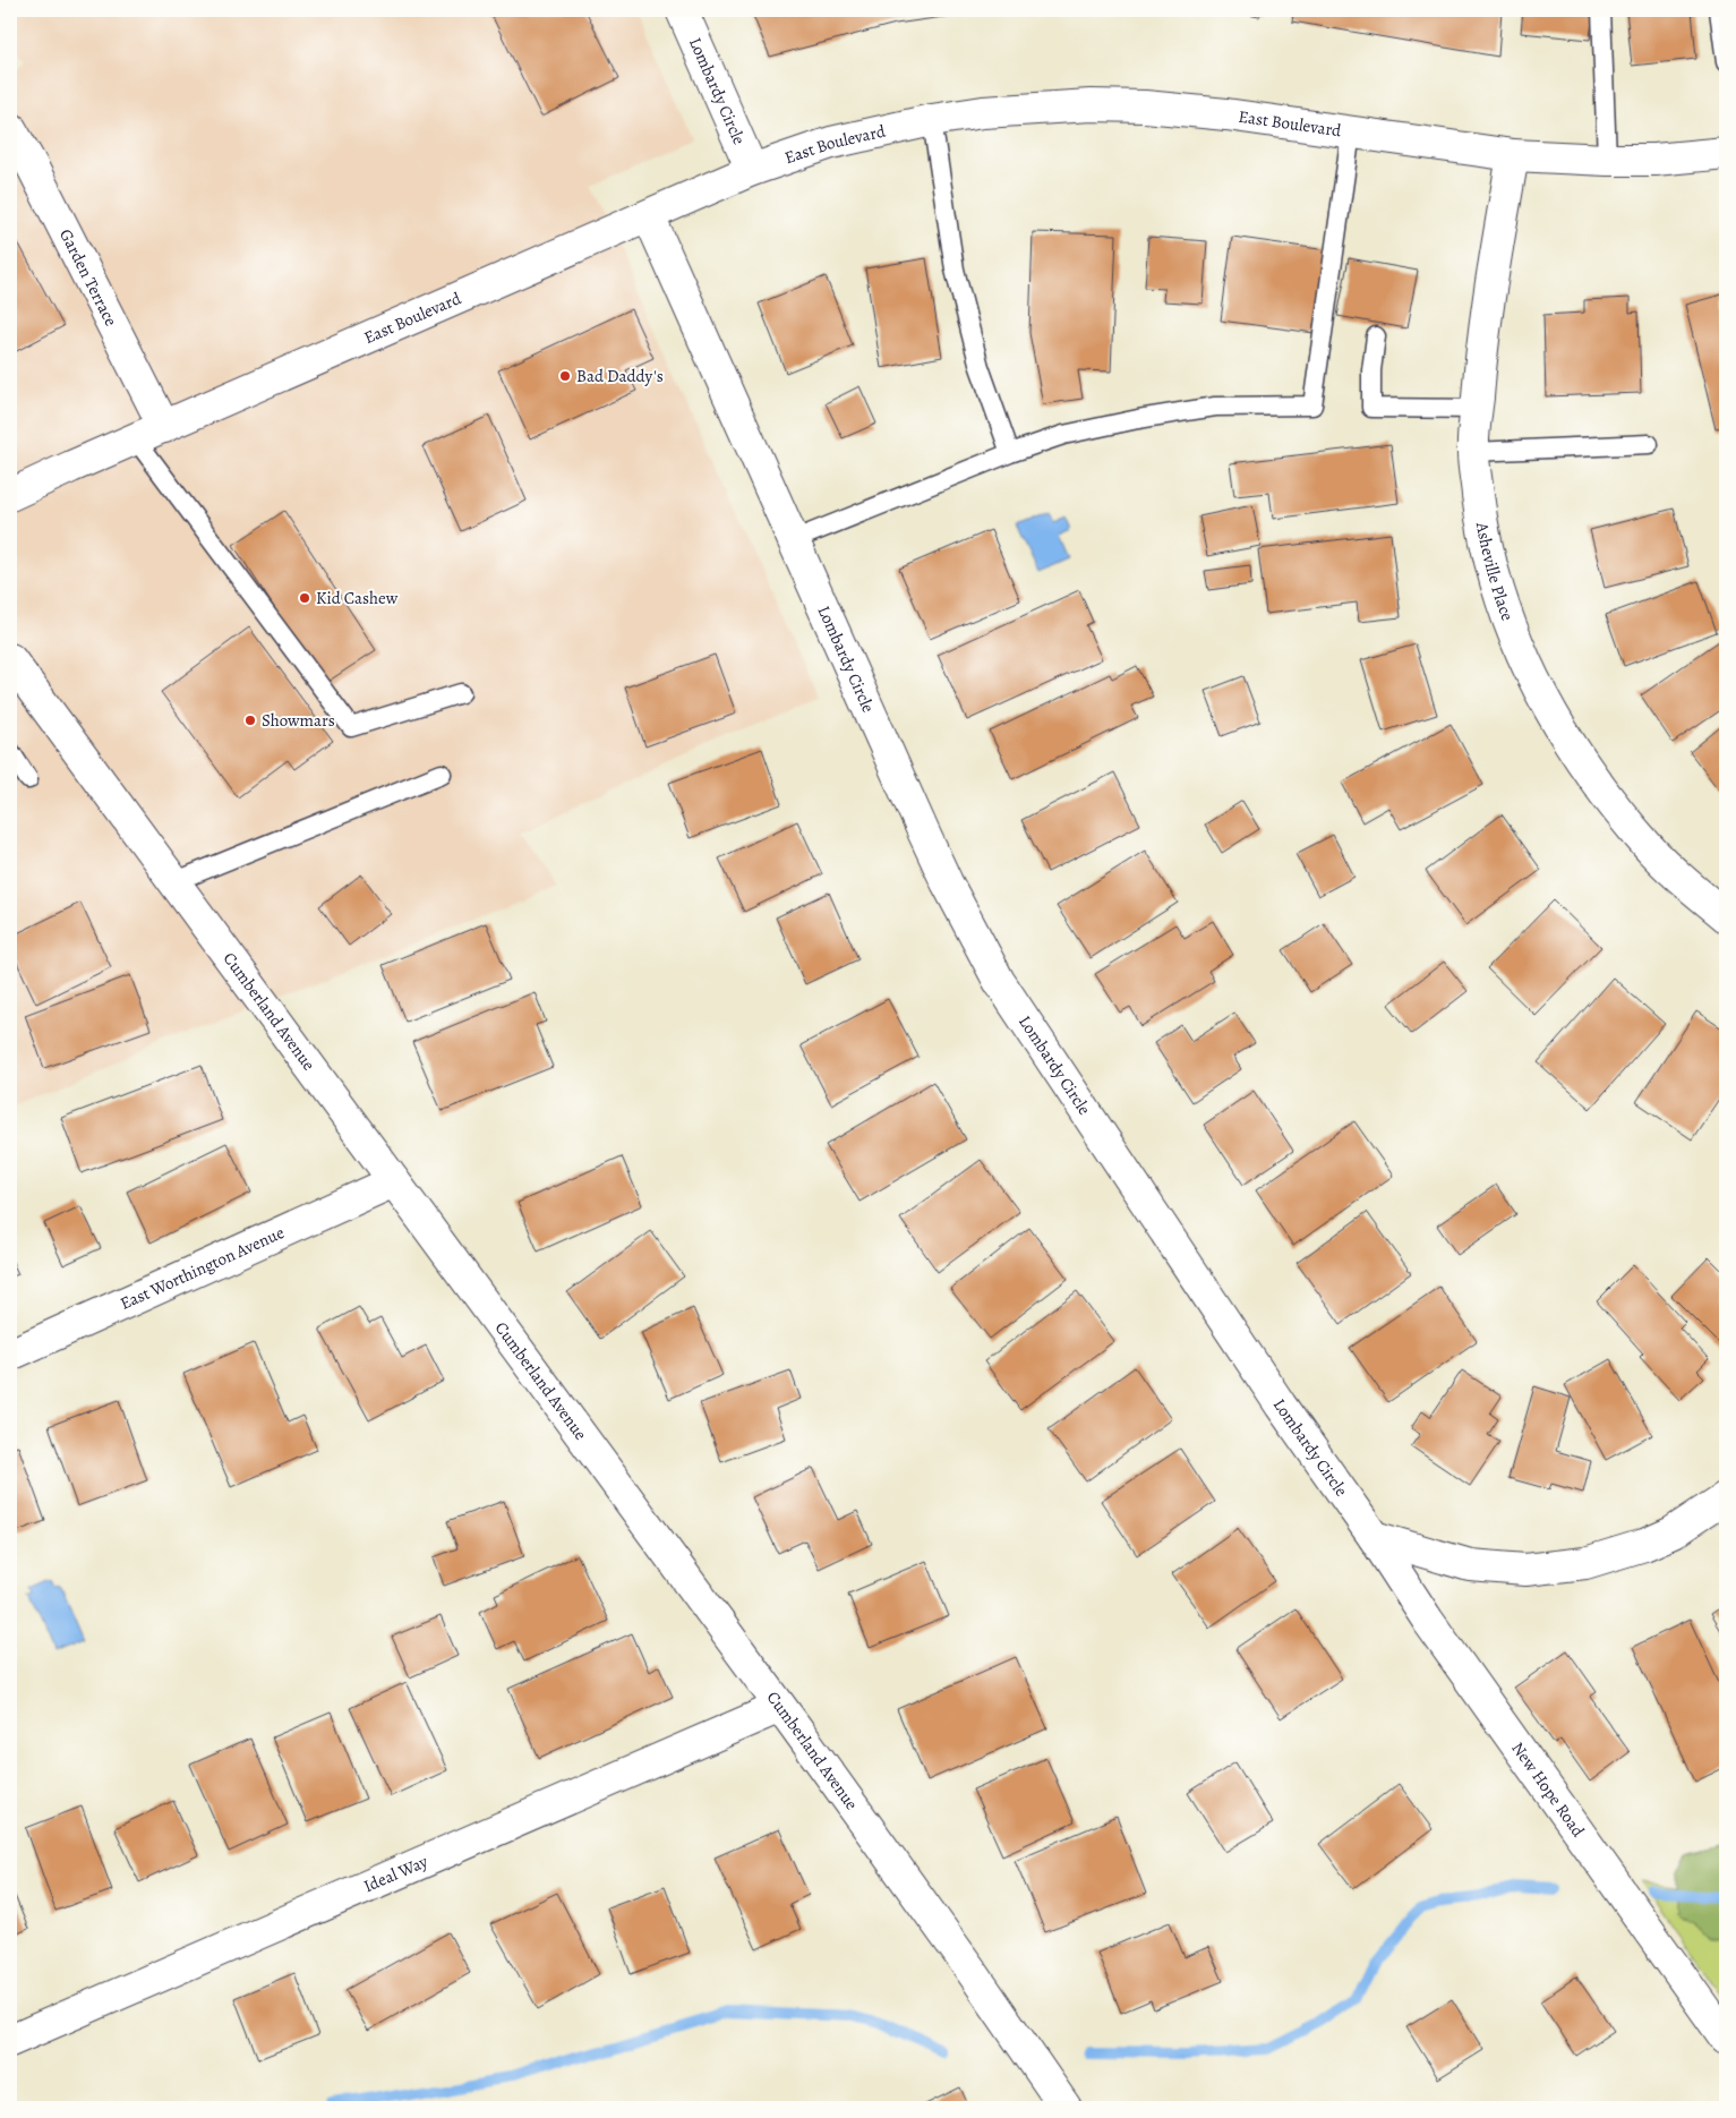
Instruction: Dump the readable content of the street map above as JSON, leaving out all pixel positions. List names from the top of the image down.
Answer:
{
  "streets": {
    "street": [
      "Lombardy Circle",
      "East Boulevard",
      "Garden Terrace",
      "Asheville Place",
      "Cumberland Avenue",
      "East Worthington Avenue",
      "New Hope Road",
      "Ideal Way"
    ]
  },
  "crossings": [
    ["Lombardy Circle", "East Boulevard"],
    ["Lombardy Circle", "New Hope Road"],
    ["East Boulevard", "Garden Terrace"],
    ["East Boulevard", "Asheville Place"],
    ["Cumberland Avenue", "East Worthington Avenue"],
    ["Cumberland Avenue", "Ideal Way"]
  ],
  "places": ["Bad Daddy's", "Kid Cashew", "Showmars"]
}
